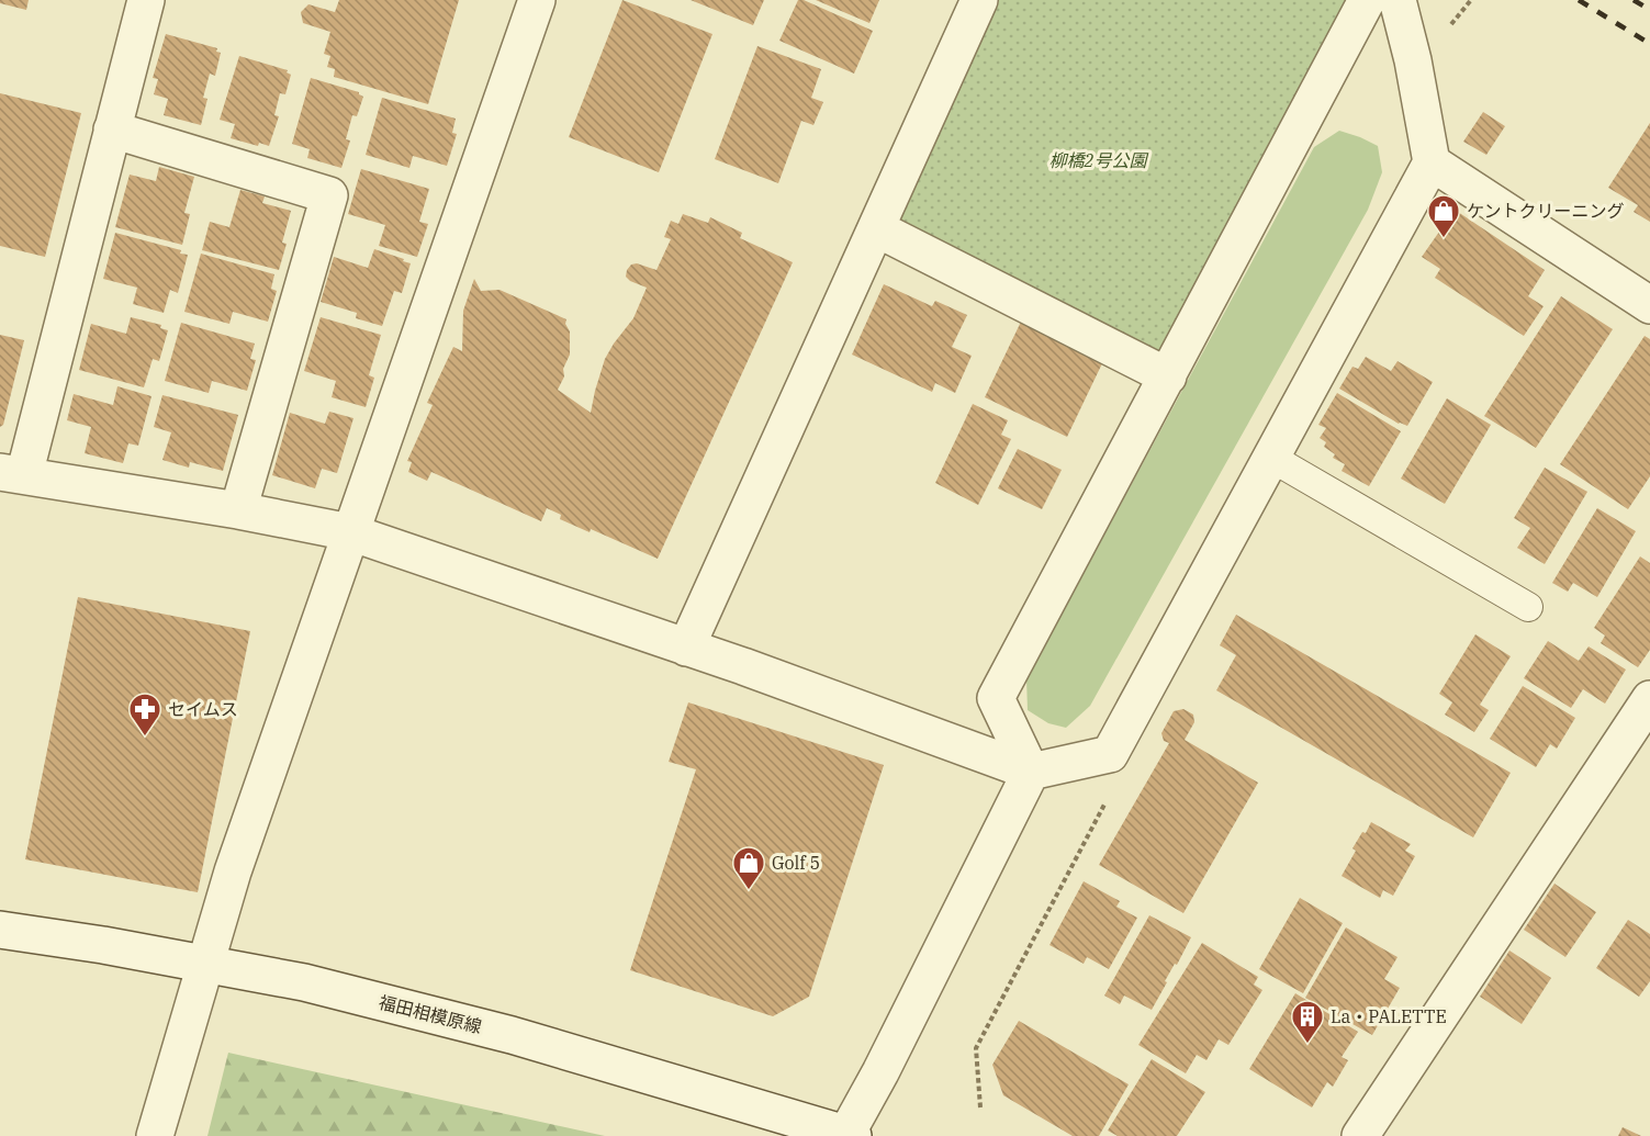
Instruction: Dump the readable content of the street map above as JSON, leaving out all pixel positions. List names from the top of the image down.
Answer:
{
  "streets": {
    "street": ["福田相模原線"]
  },
  "parks": ["柳橋2号公園"],
  "places": {
    "shop": ["ケントクリーニング", "Golf 5"],
    "pharmacy": ["セイムス"],
    "building": ["La・PALETTE"]
  }
}
